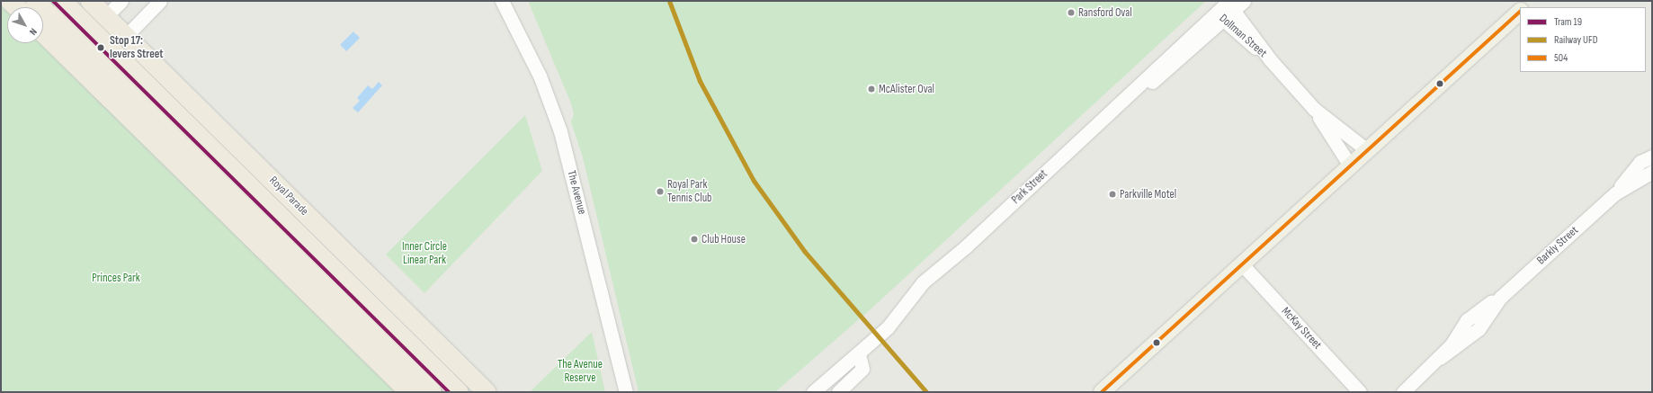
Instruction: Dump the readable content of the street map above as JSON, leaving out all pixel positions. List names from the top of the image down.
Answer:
{
  "streets": {
    "highway": ["Royal Parade"],
    "street": [
      "Dollman Street",
      "Park Street",
      "The Avenue",
      "Barkly Street",
      "McKay Street"
    ]
  },
  "crossings": [
    ["Dollman Street", "Park Street"]
  ],
  "parks": ["Inner Circle Linear Park", "Princes Park", "The Avenue Reserve"],
  "places": [
    "Ransford Oval",
    "Stop 17: Ievers Street",
    "McAlister Oval",
    "Royal Park Tennis Club",
    "Parkville Motel",
    "Club House"
  ],
  "lines": ["tram line 19", "rail line UFD", "transit line 504"],
  "legend": ["Tram 19", "Railway UFD", "504"],
  "north": "bottom right"
}
